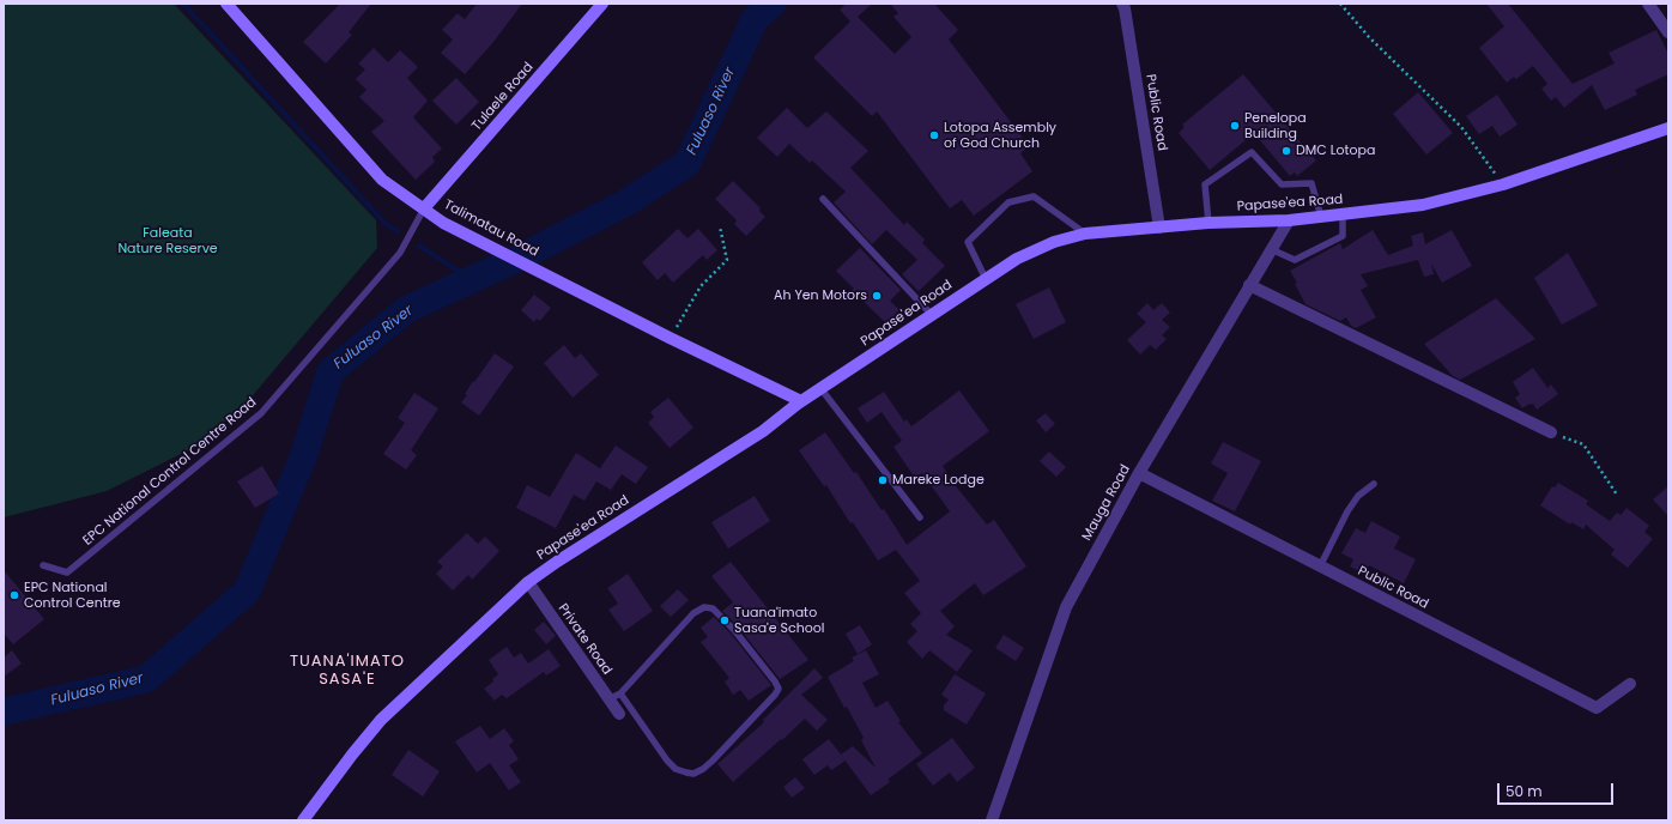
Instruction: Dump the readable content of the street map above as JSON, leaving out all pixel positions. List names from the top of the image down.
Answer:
{
  "streets": {
    "main road": ["Tulaele Road", "Papase'ea Road", "Talimatau Road"],
    "street": ["Public Road", "Mauga Road", "Private Road"],
    "lane": ["EPC National Control Centre Road"]
  },
  "crossings": [
    ["Tulaele Road", "Talimatau Road"],
    ["Tulaele Road", "EPC National Control Centre Road"],
    ["Public Road", "Papase'ea Road"],
    ["Public Road", "Mauga Road"],
    ["Papase'ea Road", "Talimatau Road"],
    ["Papase'ea Road", "Mauga Road"],
    ["Papase'ea Road", "Private Road"],
    ["Talimatau Road", "EPC National Control Centre Road"]
  ],
  "districts": ["TUANA'IMATO SASA'E"],
  "water": ["Fuluaso River"],
  "parks": ["Faleata Nature Reserve"],
  "places": [
    "Penelopa Building",
    "Lotopa Assembly of God Church",
    "DMC Lotopa",
    "Ah Yen Motors",
    "Mareke Lodge",
    "EPC National Control Centre",
    "Tuana'imato Sasa'e School"
  ],
  "scale_bar": "50 m"
}
